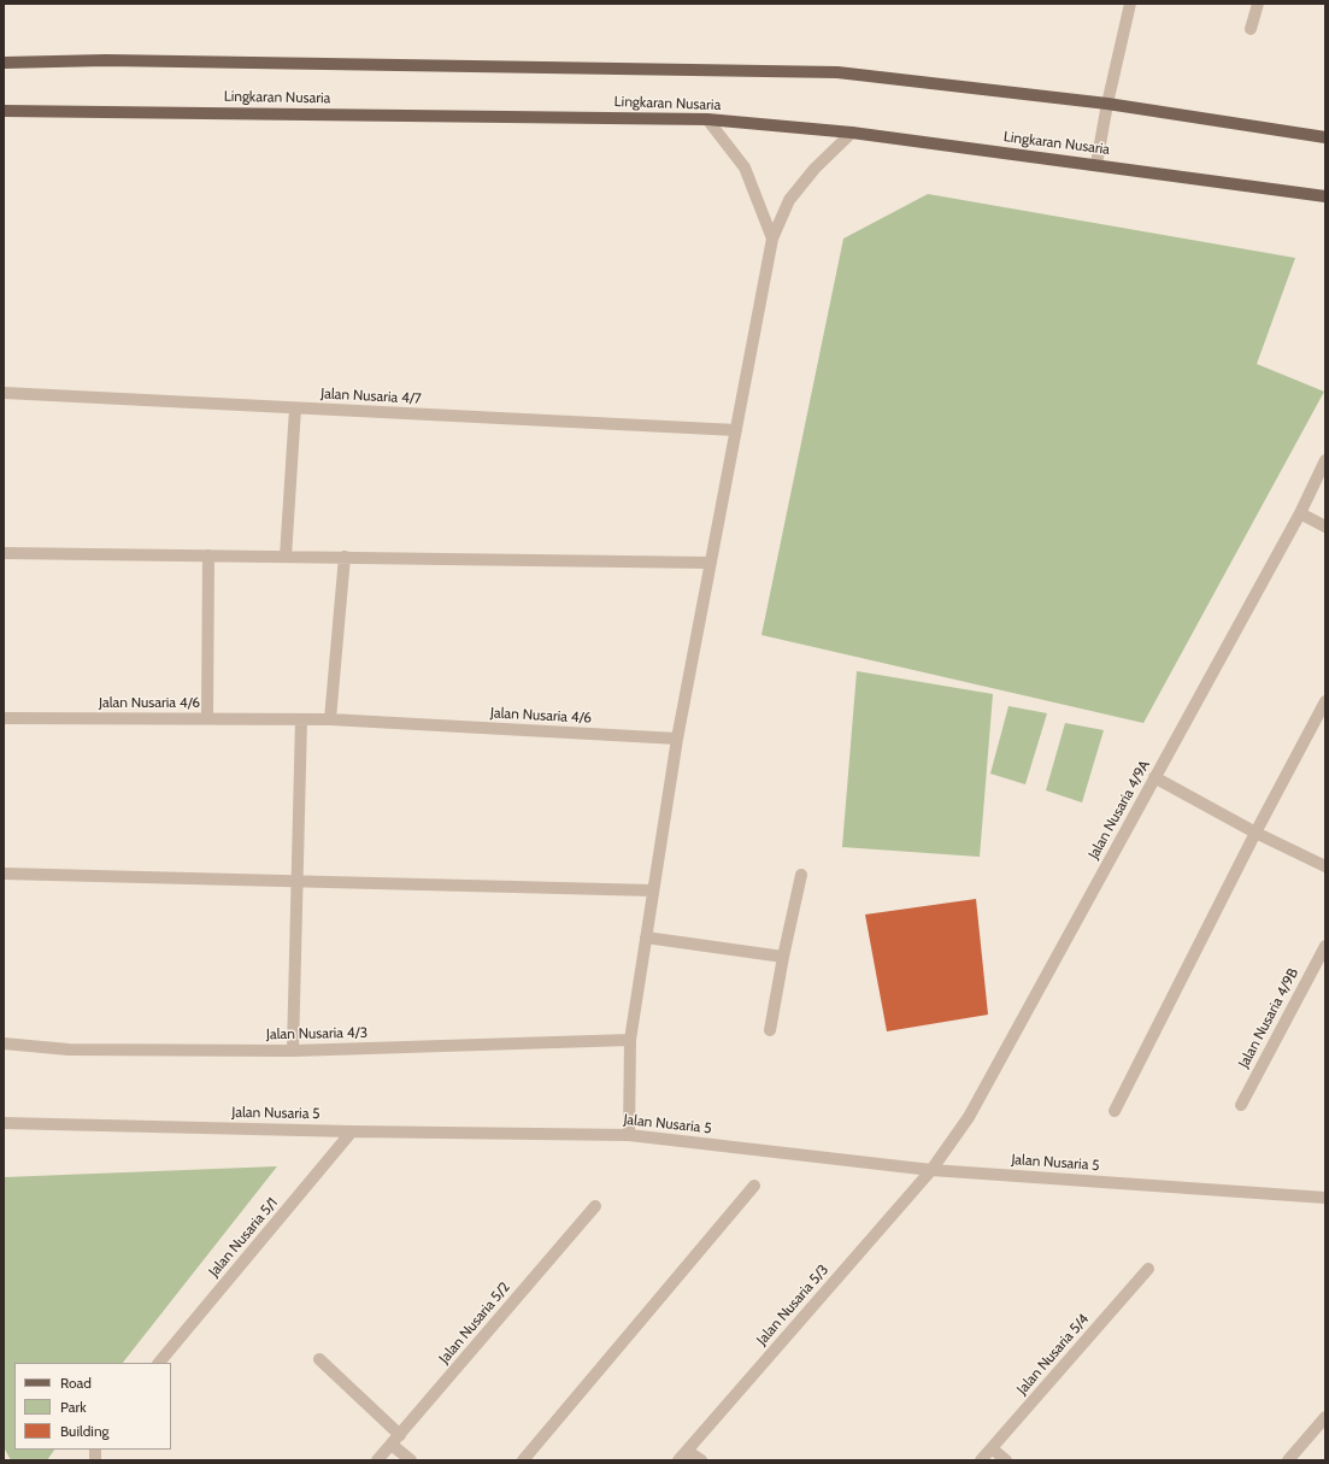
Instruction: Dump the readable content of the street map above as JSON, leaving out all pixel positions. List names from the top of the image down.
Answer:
{
  "streets": {
    "main road": ["Lingkaran Nusaria"],
    "street": [
      "Jalan Nusaria 4/7",
      "Jalan Nusaria 4/6",
      "Jalan Nusaria 4/9A",
      "Jalan Nusaria 4/9B",
      "Jalan Nusaria 4/3",
      "Jalan Nusaria 5",
      "Jalan Nusaria 5/1",
      "Jalan Nusaria 5/3",
      "Jalan Nusaria 5/2",
      "Jalan Nusaria 5/4"
    ]
  },
  "crossings": [
    ["Jalan Nusaria 4/9A", "Jalan Nusaria 5"],
    ["Jalan Nusaria 4/9A", "Jalan Nusaria 5/3"],
    ["Jalan Nusaria 5", "Jalan Nusaria 5/1"],
    ["Jalan Nusaria 5", "Jalan Nusaria 5/3"]
  ],
  "legend": ["Road", "Park", "Building"]
}
